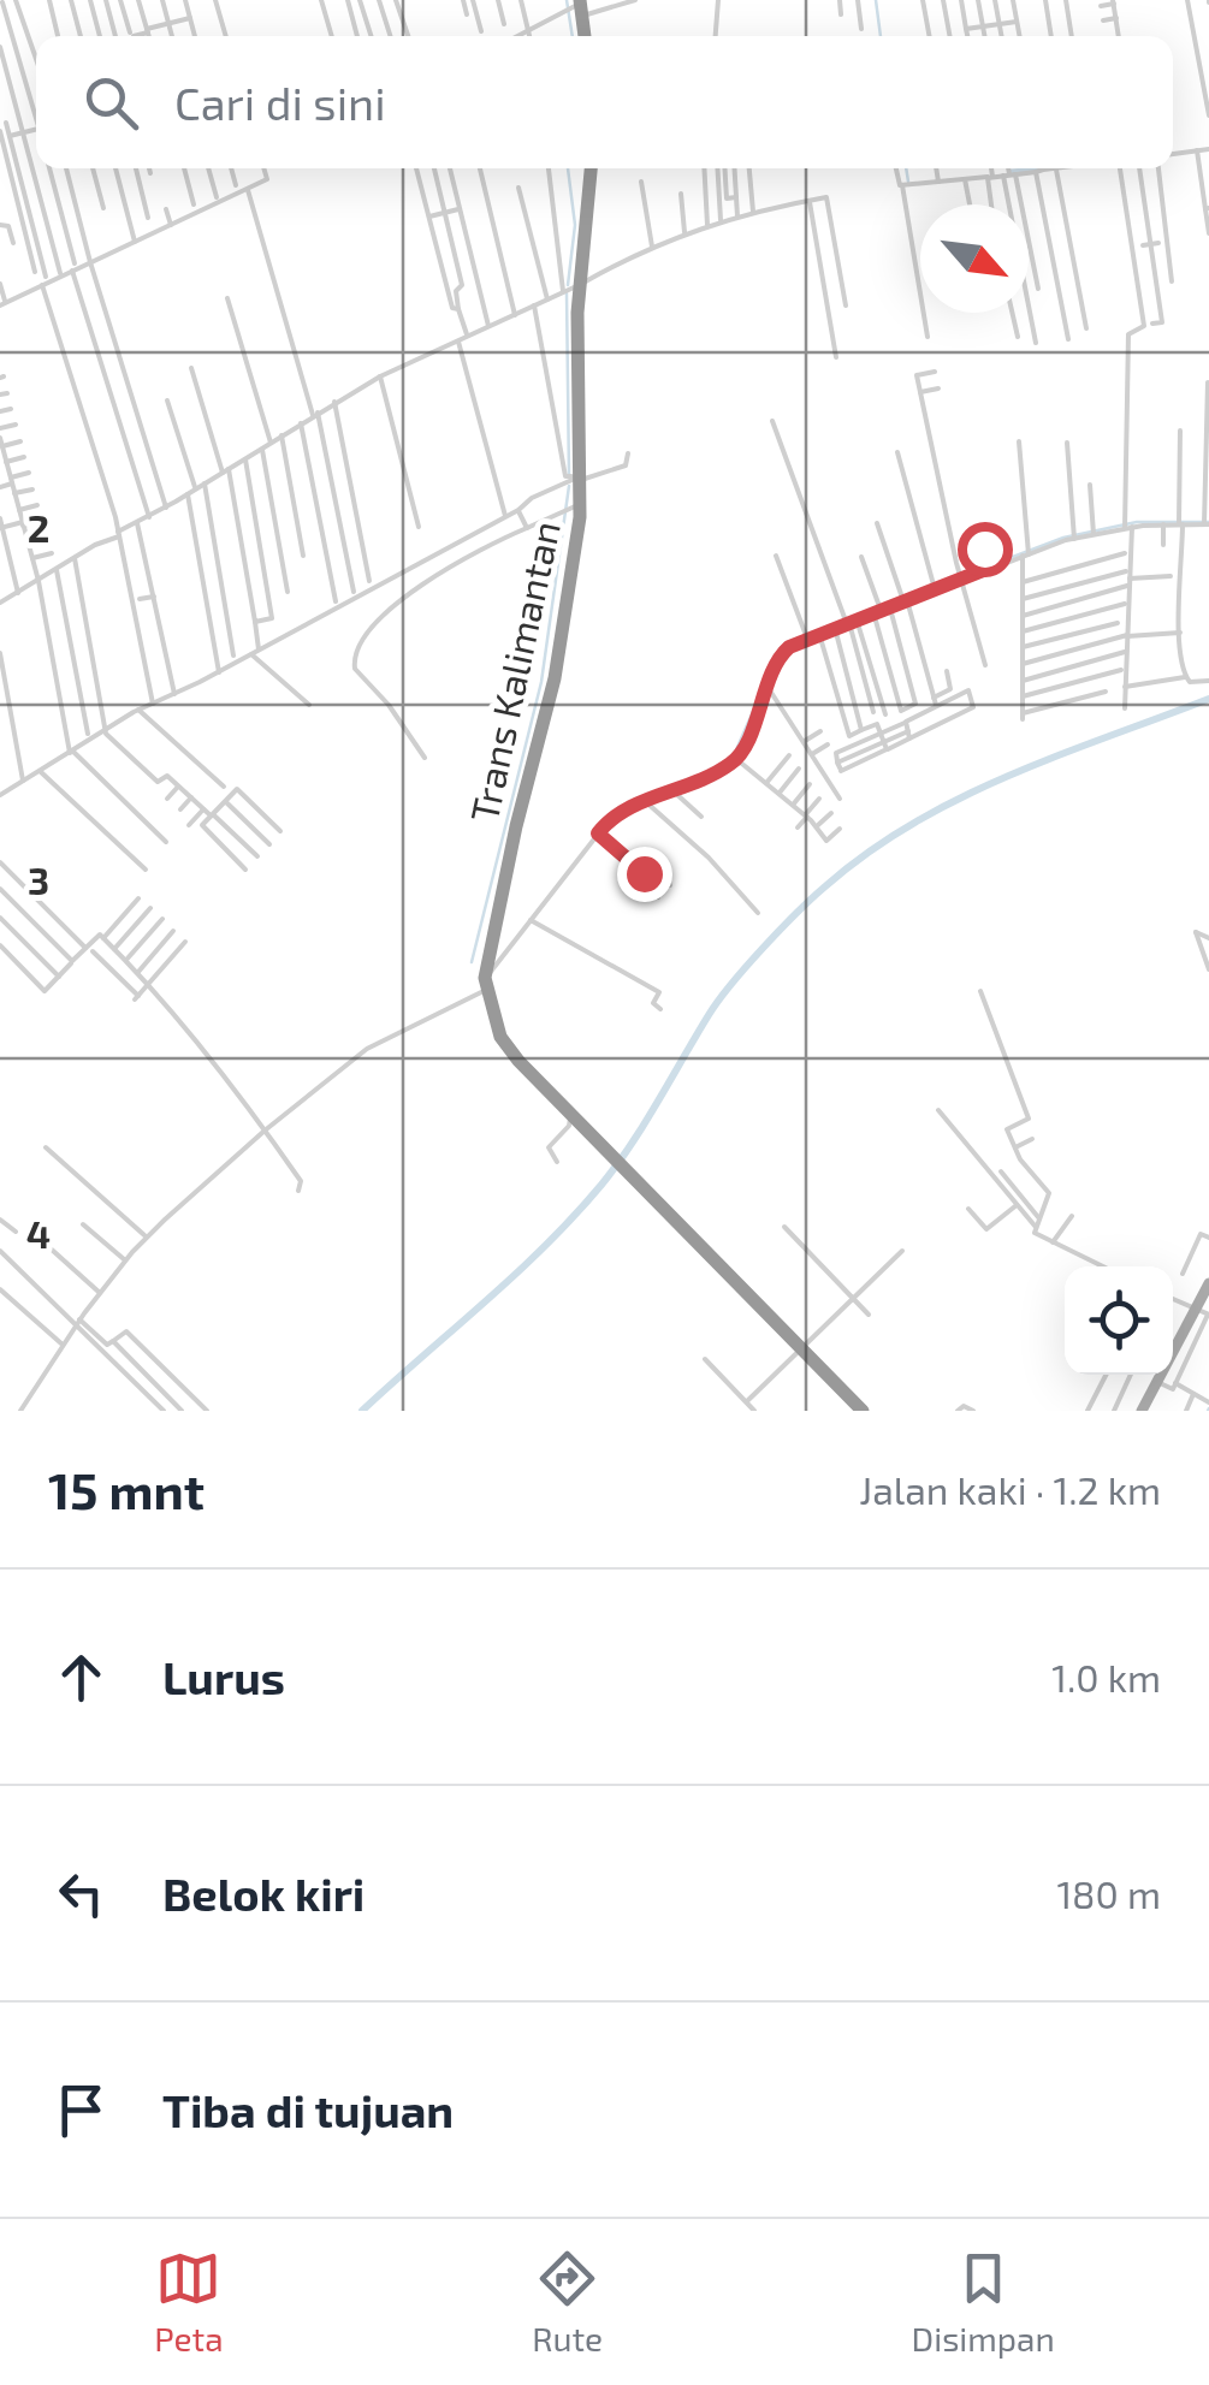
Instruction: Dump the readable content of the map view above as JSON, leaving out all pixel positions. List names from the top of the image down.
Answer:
{
  "streets": {
    "highway": ["Trans Kalimantan"]
  },
  "north": "bottom right",
  "page": {
    "search": "Cari di sini",
    "heading": ["15 mnt", "Jalan kaki · 1.2 km"],
    "list": [
      ["Lurus", "1.0 km"],
      ["Belok kiri", "180 m"],
      "Tiba di tujuan"
    ],
    "nav": ["Peta", "Rute", "Disimpan"]
  },
  "grid": {
    "rows": ["2", "3", "4"]
  }
}
